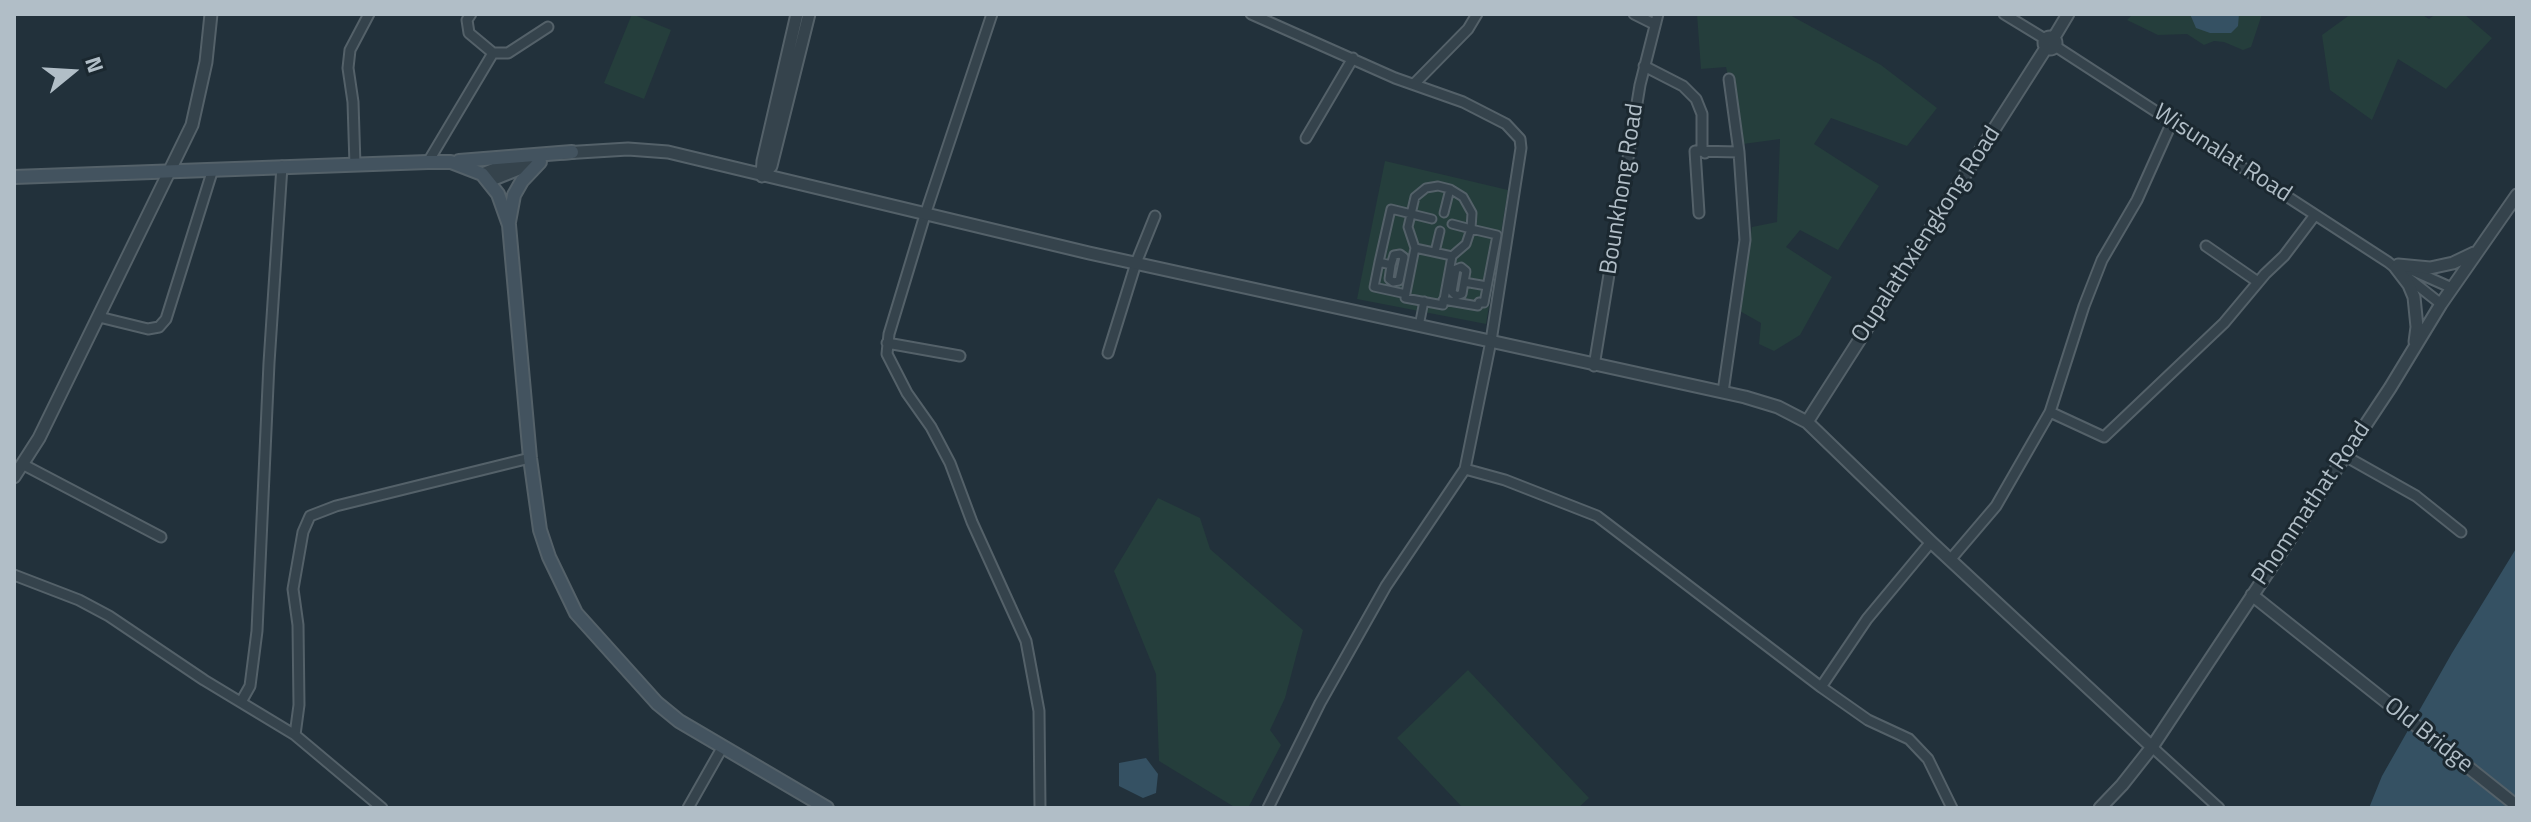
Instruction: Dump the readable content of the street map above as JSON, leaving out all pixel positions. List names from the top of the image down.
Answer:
{
  "streets": {
    "street": [
      "Wisunalat Road",
      "Bounkhong Road",
      "Oupalathxiengkong Road",
      "Phommathat Road",
      "Old Bridge"
    ]
  },
  "crossings": [
    ["Wisunalat Road", "Oupalathxiengkong Road"],
    ["Wisunalat Road", "Phommathat Road"],
    ["Phommathat Road", "Old Bridge"]
  ],
  "north": "right"
}
